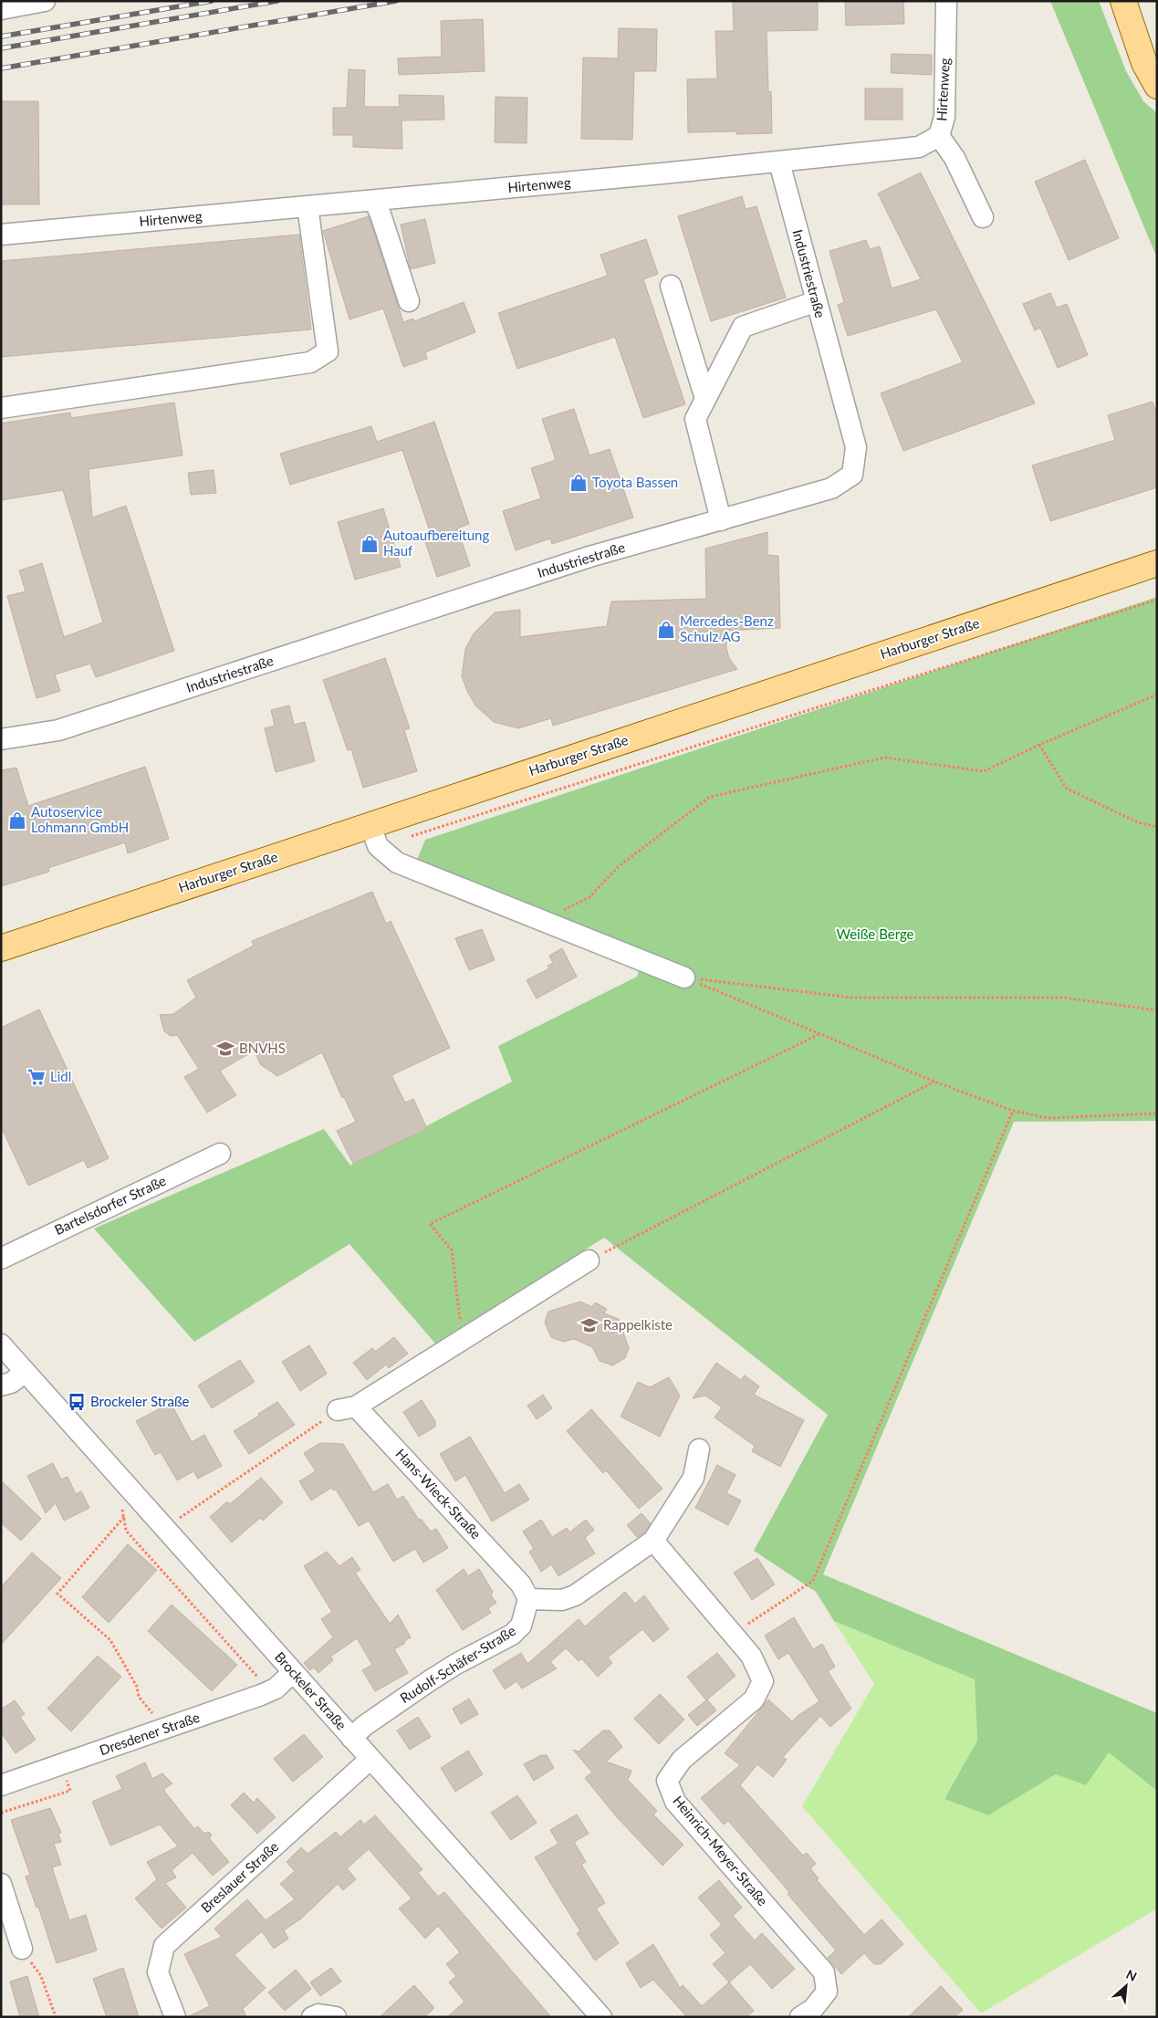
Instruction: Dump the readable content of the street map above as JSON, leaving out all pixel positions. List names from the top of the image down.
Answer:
{
  "streets": {
    "main road": ["Harburger Straße"],
    "street": [
      "Hirtenweg",
      "Industriestraße",
      "Bartelsdorfer Straße",
      "Hans-Wieck-Straße",
      "Rudolf-Schäfer-Straße",
      "Brockeler Straße",
      "Dresdener Straße",
      "Heinrich-Meyer-Straße",
      "Breslauer Straße"
    ]
  },
  "crossings": [
    ["Hirtenweg", "Industriestraße"],
    ["Hans-Wieck-Straße", "Rudolf-Schäfer-Straße"],
    ["Rudolf-Schäfer-Straße", "Brockeler Straße"],
    ["Brockeler Straße", "Dresdener Straße"],
    ["Brockeler Straße", "Breslauer Straße"]
  ],
  "parks": ["Weiße Berge"],
  "places": {
    "shop": [
      "Toyota Bassen",
      "Autoaufbereitung Hauf",
      "Mercedes-Benz Schulz AG",
      "Autoservice Lohmann GmbH"
    ],
    "school or university": ["BNVHS", "Rappelkiste"],
    "supermarket": ["Lidl"],
    "bus stop": ["Brockeler Straße"]
  },
  "north": "top right"
}
